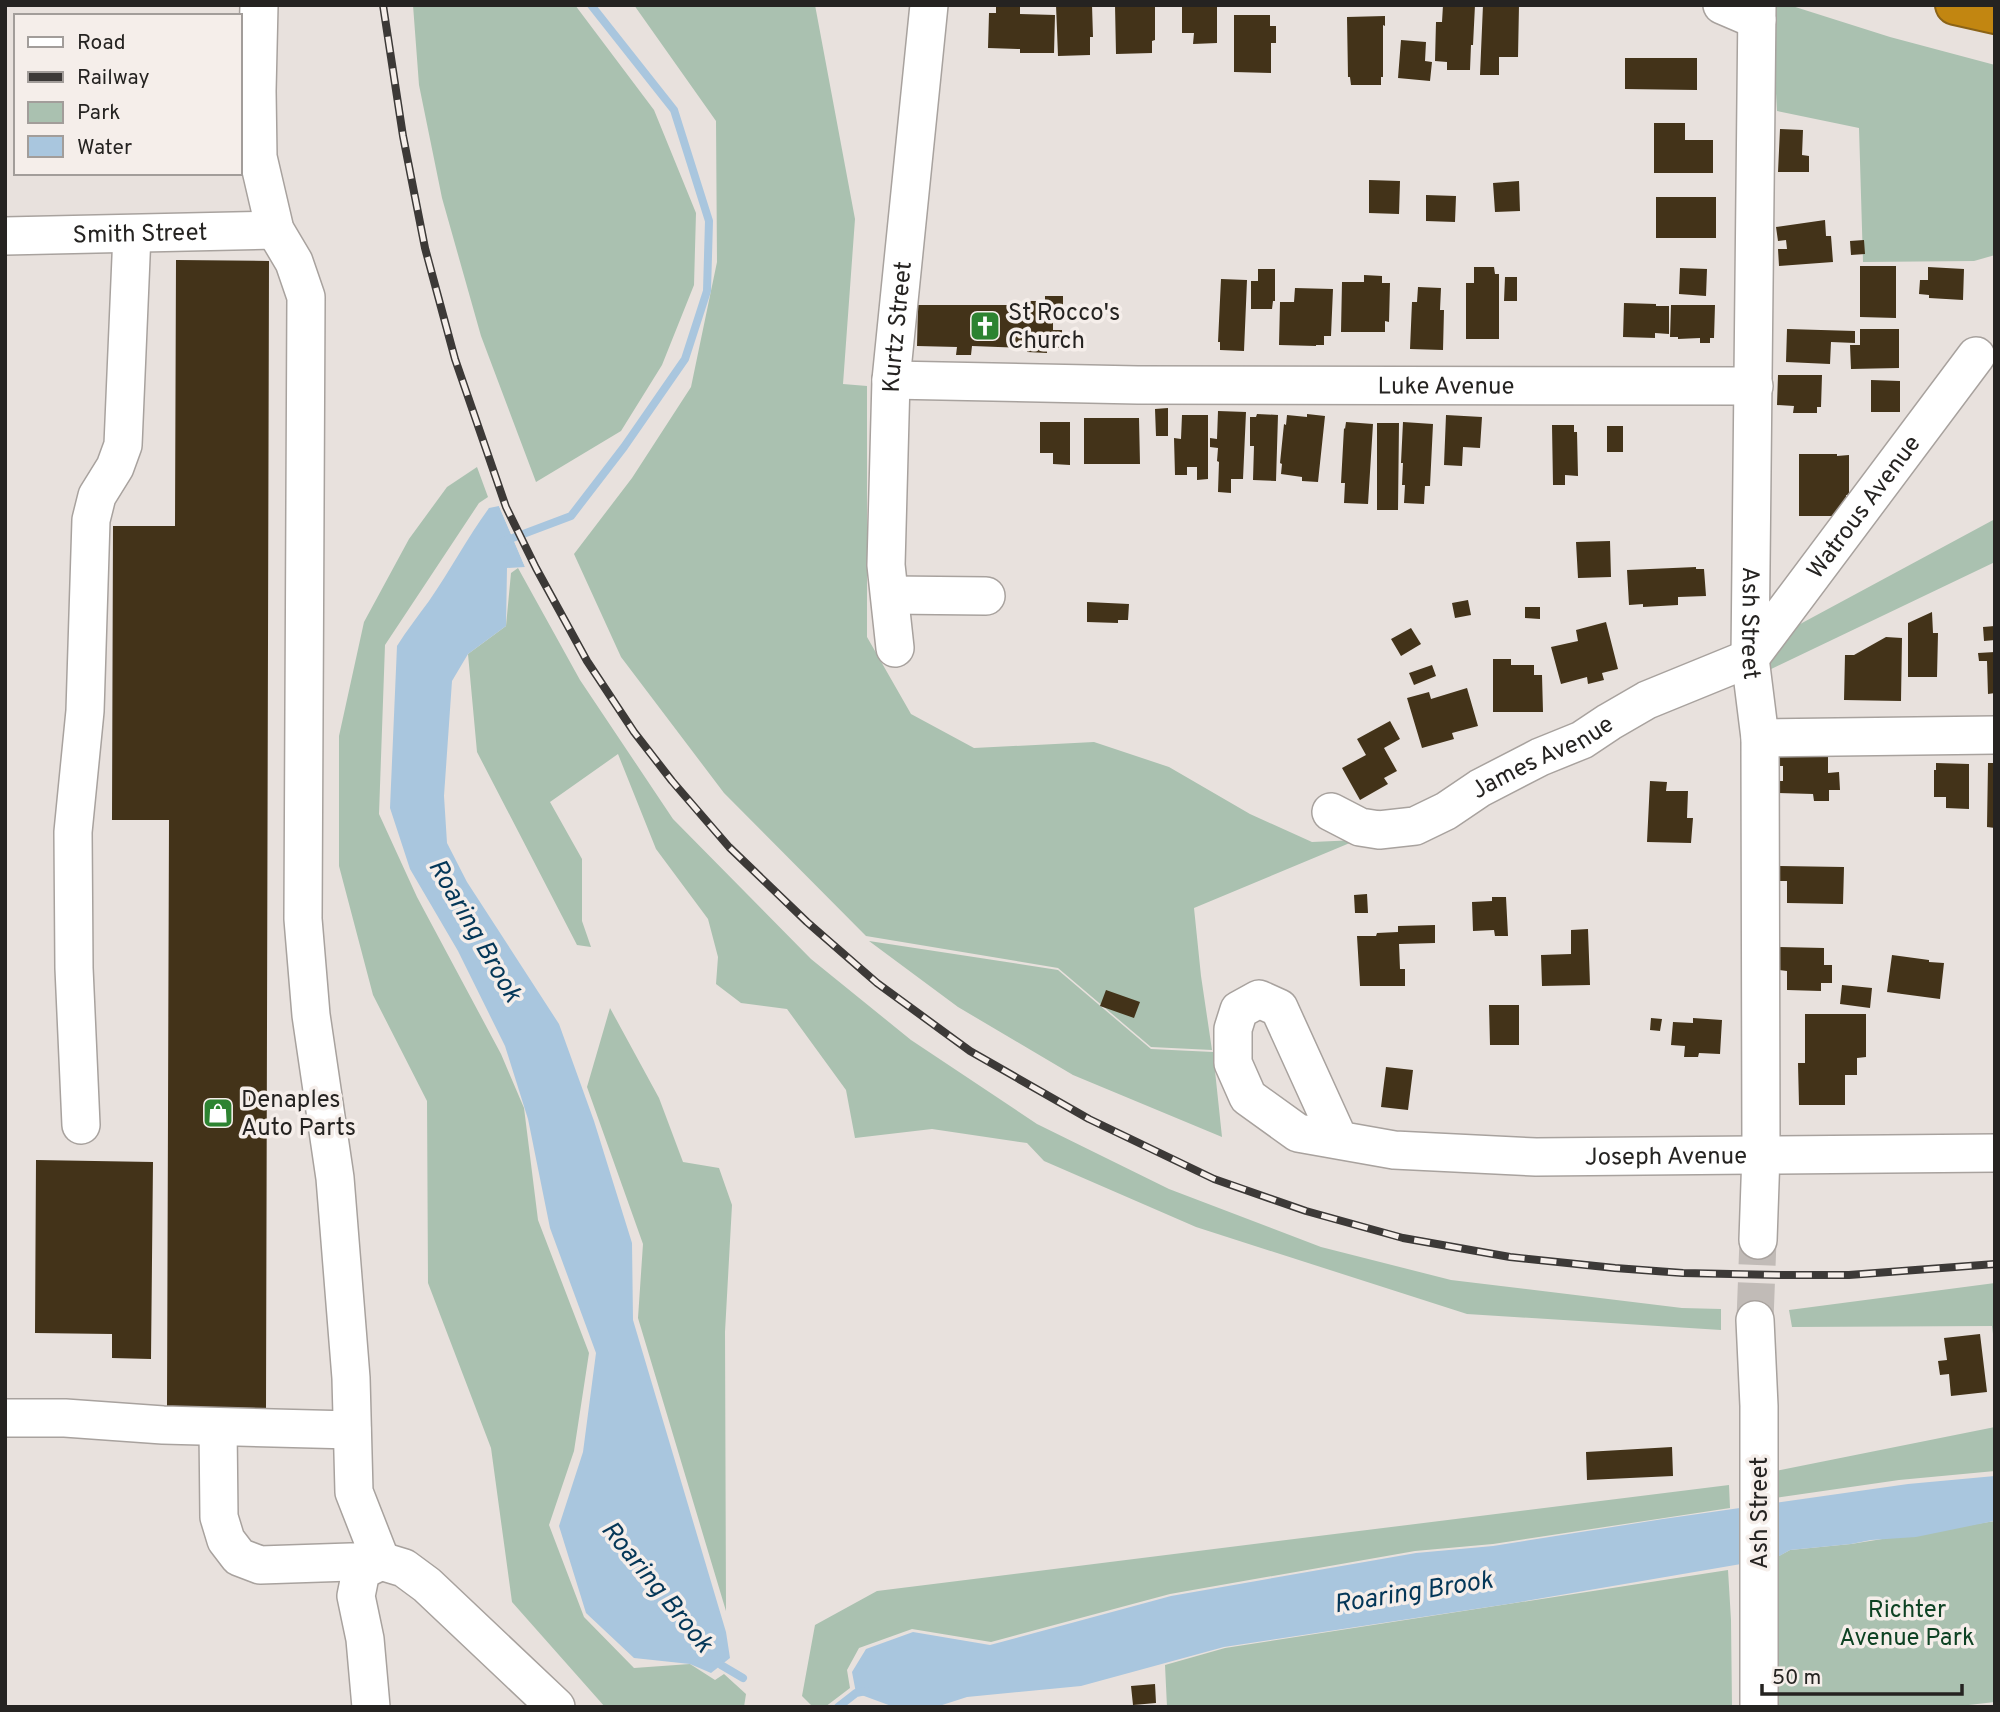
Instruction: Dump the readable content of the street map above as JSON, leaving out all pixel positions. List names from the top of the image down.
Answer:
{
  "streets": {
    "street": [
      "Smith Street",
      "Kurtz Street",
      "Luke Avenue",
      "Watrous Avenue",
      "Ash Street",
      "James Avenue",
      "Joseph Avenue"
    ]
  },
  "crossings": [
    ["Kurtz Street", "Luke Avenue"],
    ["Luke Avenue", "Ash Street"],
    ["Watrous Avenue", "Ash Street"],
    ["Watrous Avenue", "James Avenue"],
    ["Ash Street", "James Avenue"],
    ["Ash Street", "Joseph Avenue"]
  ],
  "water": ["Roaring Brook"],
  "parks": ["Richter Avenue Park"],
  "places": {
    "church": ["St Rocco's Church"],
    "shop": ["Denaples Auto Parts"]
  },
  "legend": [
    "Road",
    "Railway",
    "Park",
    "Water"
  ],
  "scale_bar": "50 m"
}
